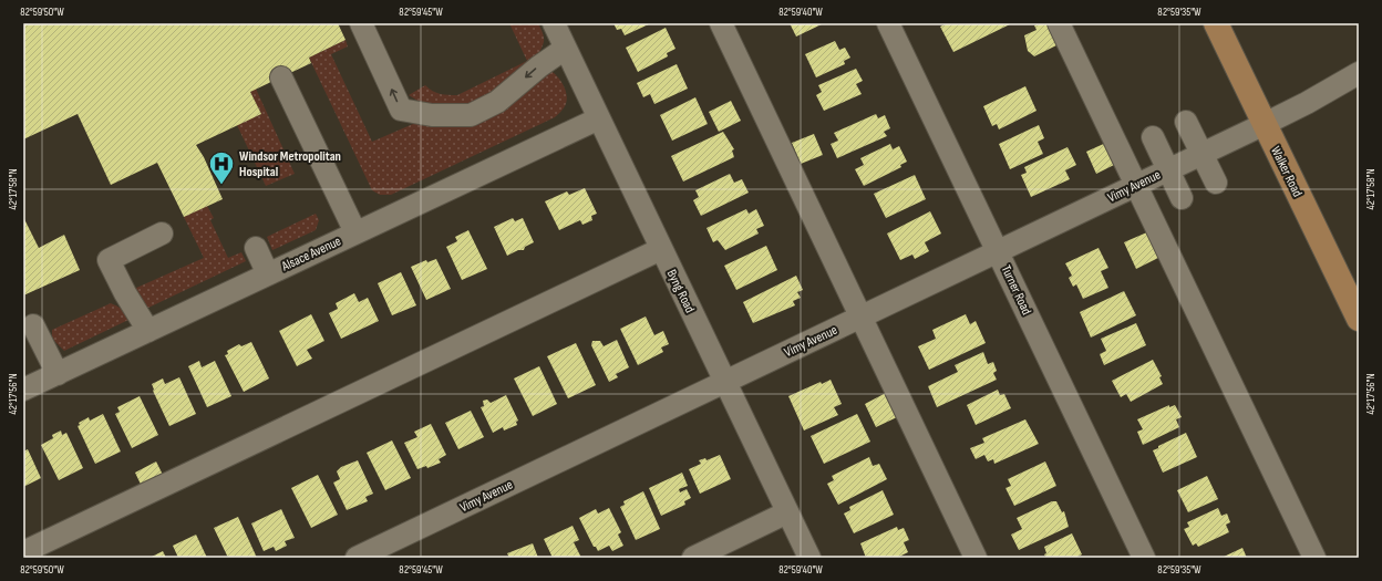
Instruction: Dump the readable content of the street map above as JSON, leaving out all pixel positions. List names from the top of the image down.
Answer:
{
  "streets": {
    "main road": ["Walker Road"],
    "street": [
      "Vimy Avenue",
      "Alsace Avenue",
      "Turner Road",
      "Byng Road"
    ]
  },
  "crossings": [
    ["Walker Road", "Vimy Avenue"],
    ["Vimy Avenue", "Turner Road"],
    ["Vimy Avenue", "Byng Road"],
    ["Alsace Avenue", "Byng Road"]
  ],
  "places": {
    "hospital": ["Windsor Metropolitan Hospital"]
  },
  "coordinates": [
    "82°59'50\"W",
    "82°59'45\"W",
    "82°59'40\"W",
    "82°59'35\"W",
    "42°17'58\"N",
    "42°17'56\"N"
  ]
}
